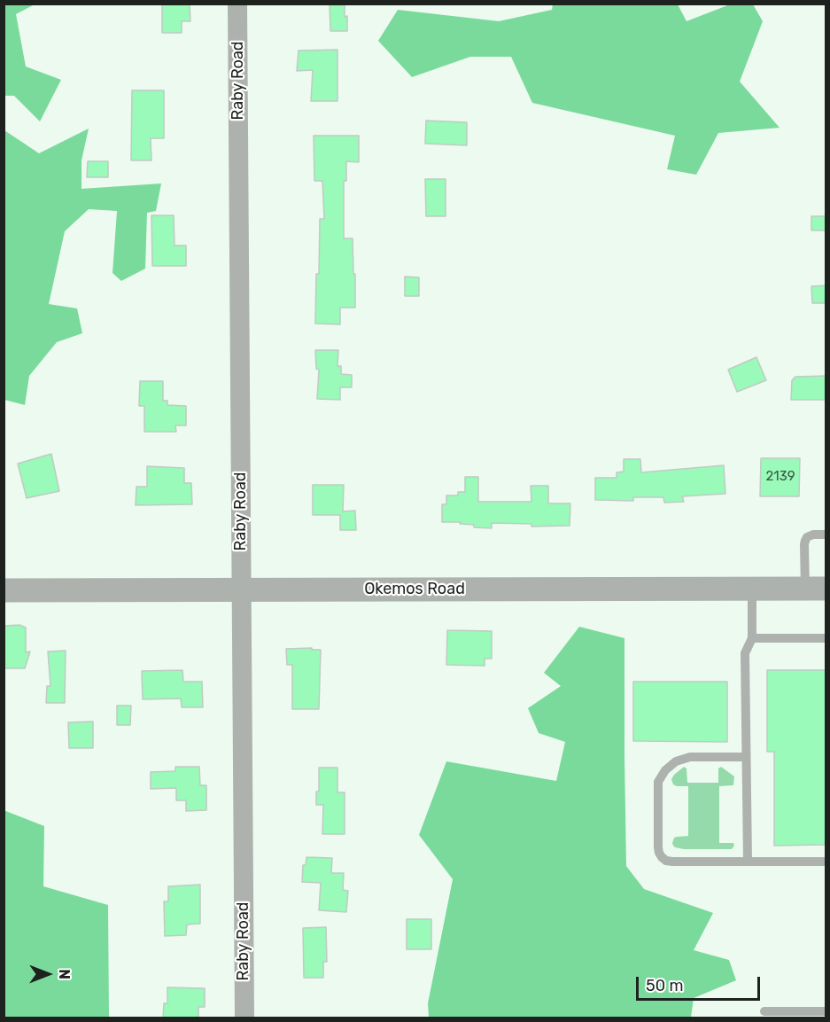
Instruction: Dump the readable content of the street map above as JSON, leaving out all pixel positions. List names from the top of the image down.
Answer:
{
  "streets": {
    "street": ["Raby Road", "Okemos Road"]
  },
  "crossings": [
    ["Raby Road", "Okemos Road"]
  ],
  "house_numbers": ["2139"],
  "scale_bar": "50 m",
  "north": "right"
}
